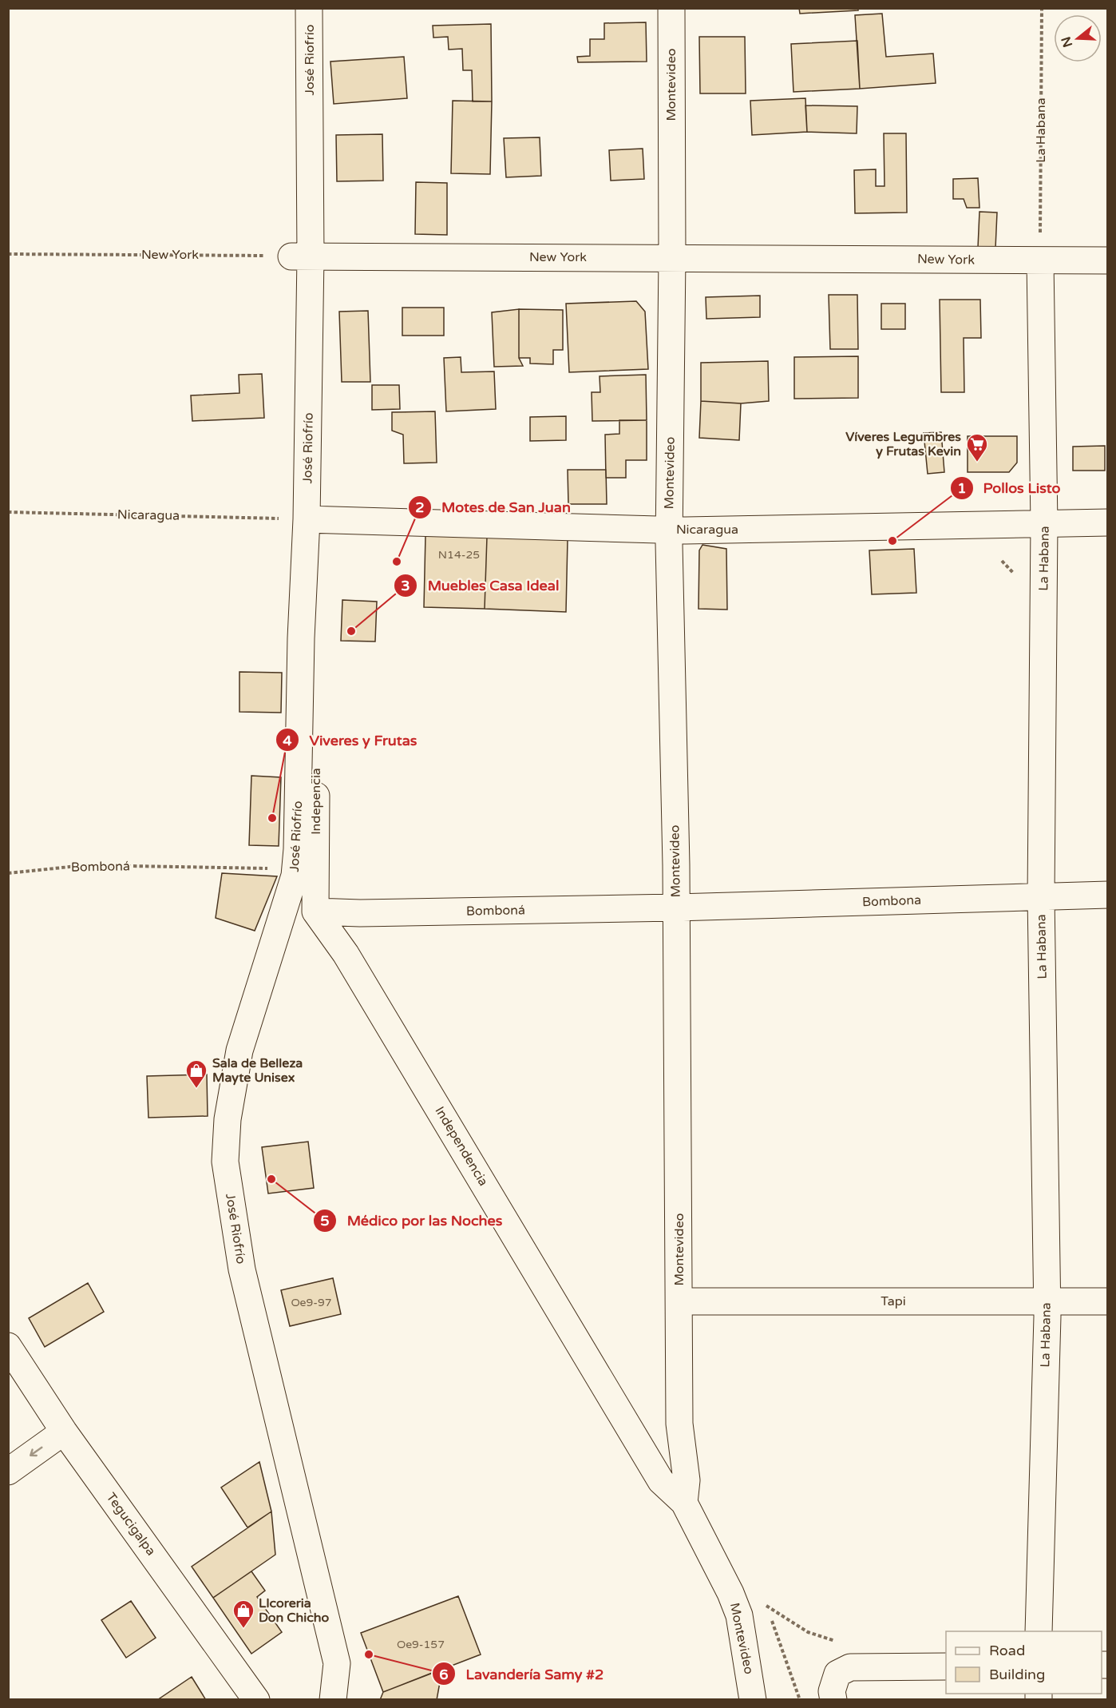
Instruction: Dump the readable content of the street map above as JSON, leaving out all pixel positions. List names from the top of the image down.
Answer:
{
  "streets": {
    "street": [
      "José Riofrío",
      "Montevideo",
      "La Habana",
      "New York",
      "Nicaragua",
      "Indepencia",
      "Bomboná",
      "Bombona",
      "Independencia",
      "Tapi",
      "Tegucigalpa"
    ]
  },
  "crossings": [
    ["José Riofrío", "New York"],
    ["José Riofrío", "Nicaragua"],
    ["José Riofrío", "Indepencia"],
    ["Montevideo", "New York"],
    ["Montevideo", "Nicaragua"],
    ["Montevideo", "Bomboná"],
    ["Montevideo", "Bombona"],
    ["Montevideo", "Independencia"],
    ["Montevideo", "Tapi"],
    ["La Habana", "New York"],
    ["La Habana", "Nicaragua"],
    ["La Habana", "Bombona"],
    ["La Habana", "Tapi"],
    ["Indepencia", "Bomboná"],
    ["Indepencia", "Independencia"],
    ["Bomboná", "Bombona"],
    ["Bomboná", "Independencia"]
  ],
  "places": {
    "supermarket": ["Víveres Legumbres y Frutas Kevin"],
    "other": [
      "Pollos Listo",
      "Motes de San Juan",
      "Muebles Casa Ideal",
      "Viveres y Frutas",
      "Médico por las Noches",
      "Lavandería Samy #2"
    ],
    "shop": ["Sala de Belleza Mayte Unisex", "LIcoreria Don Chicho"]
  },
  "house_numbers": ["N14-25", "Oe9-97", "Oe9-157"],
  "legend": ["Road", "Building"],
  "north": "left"
}
